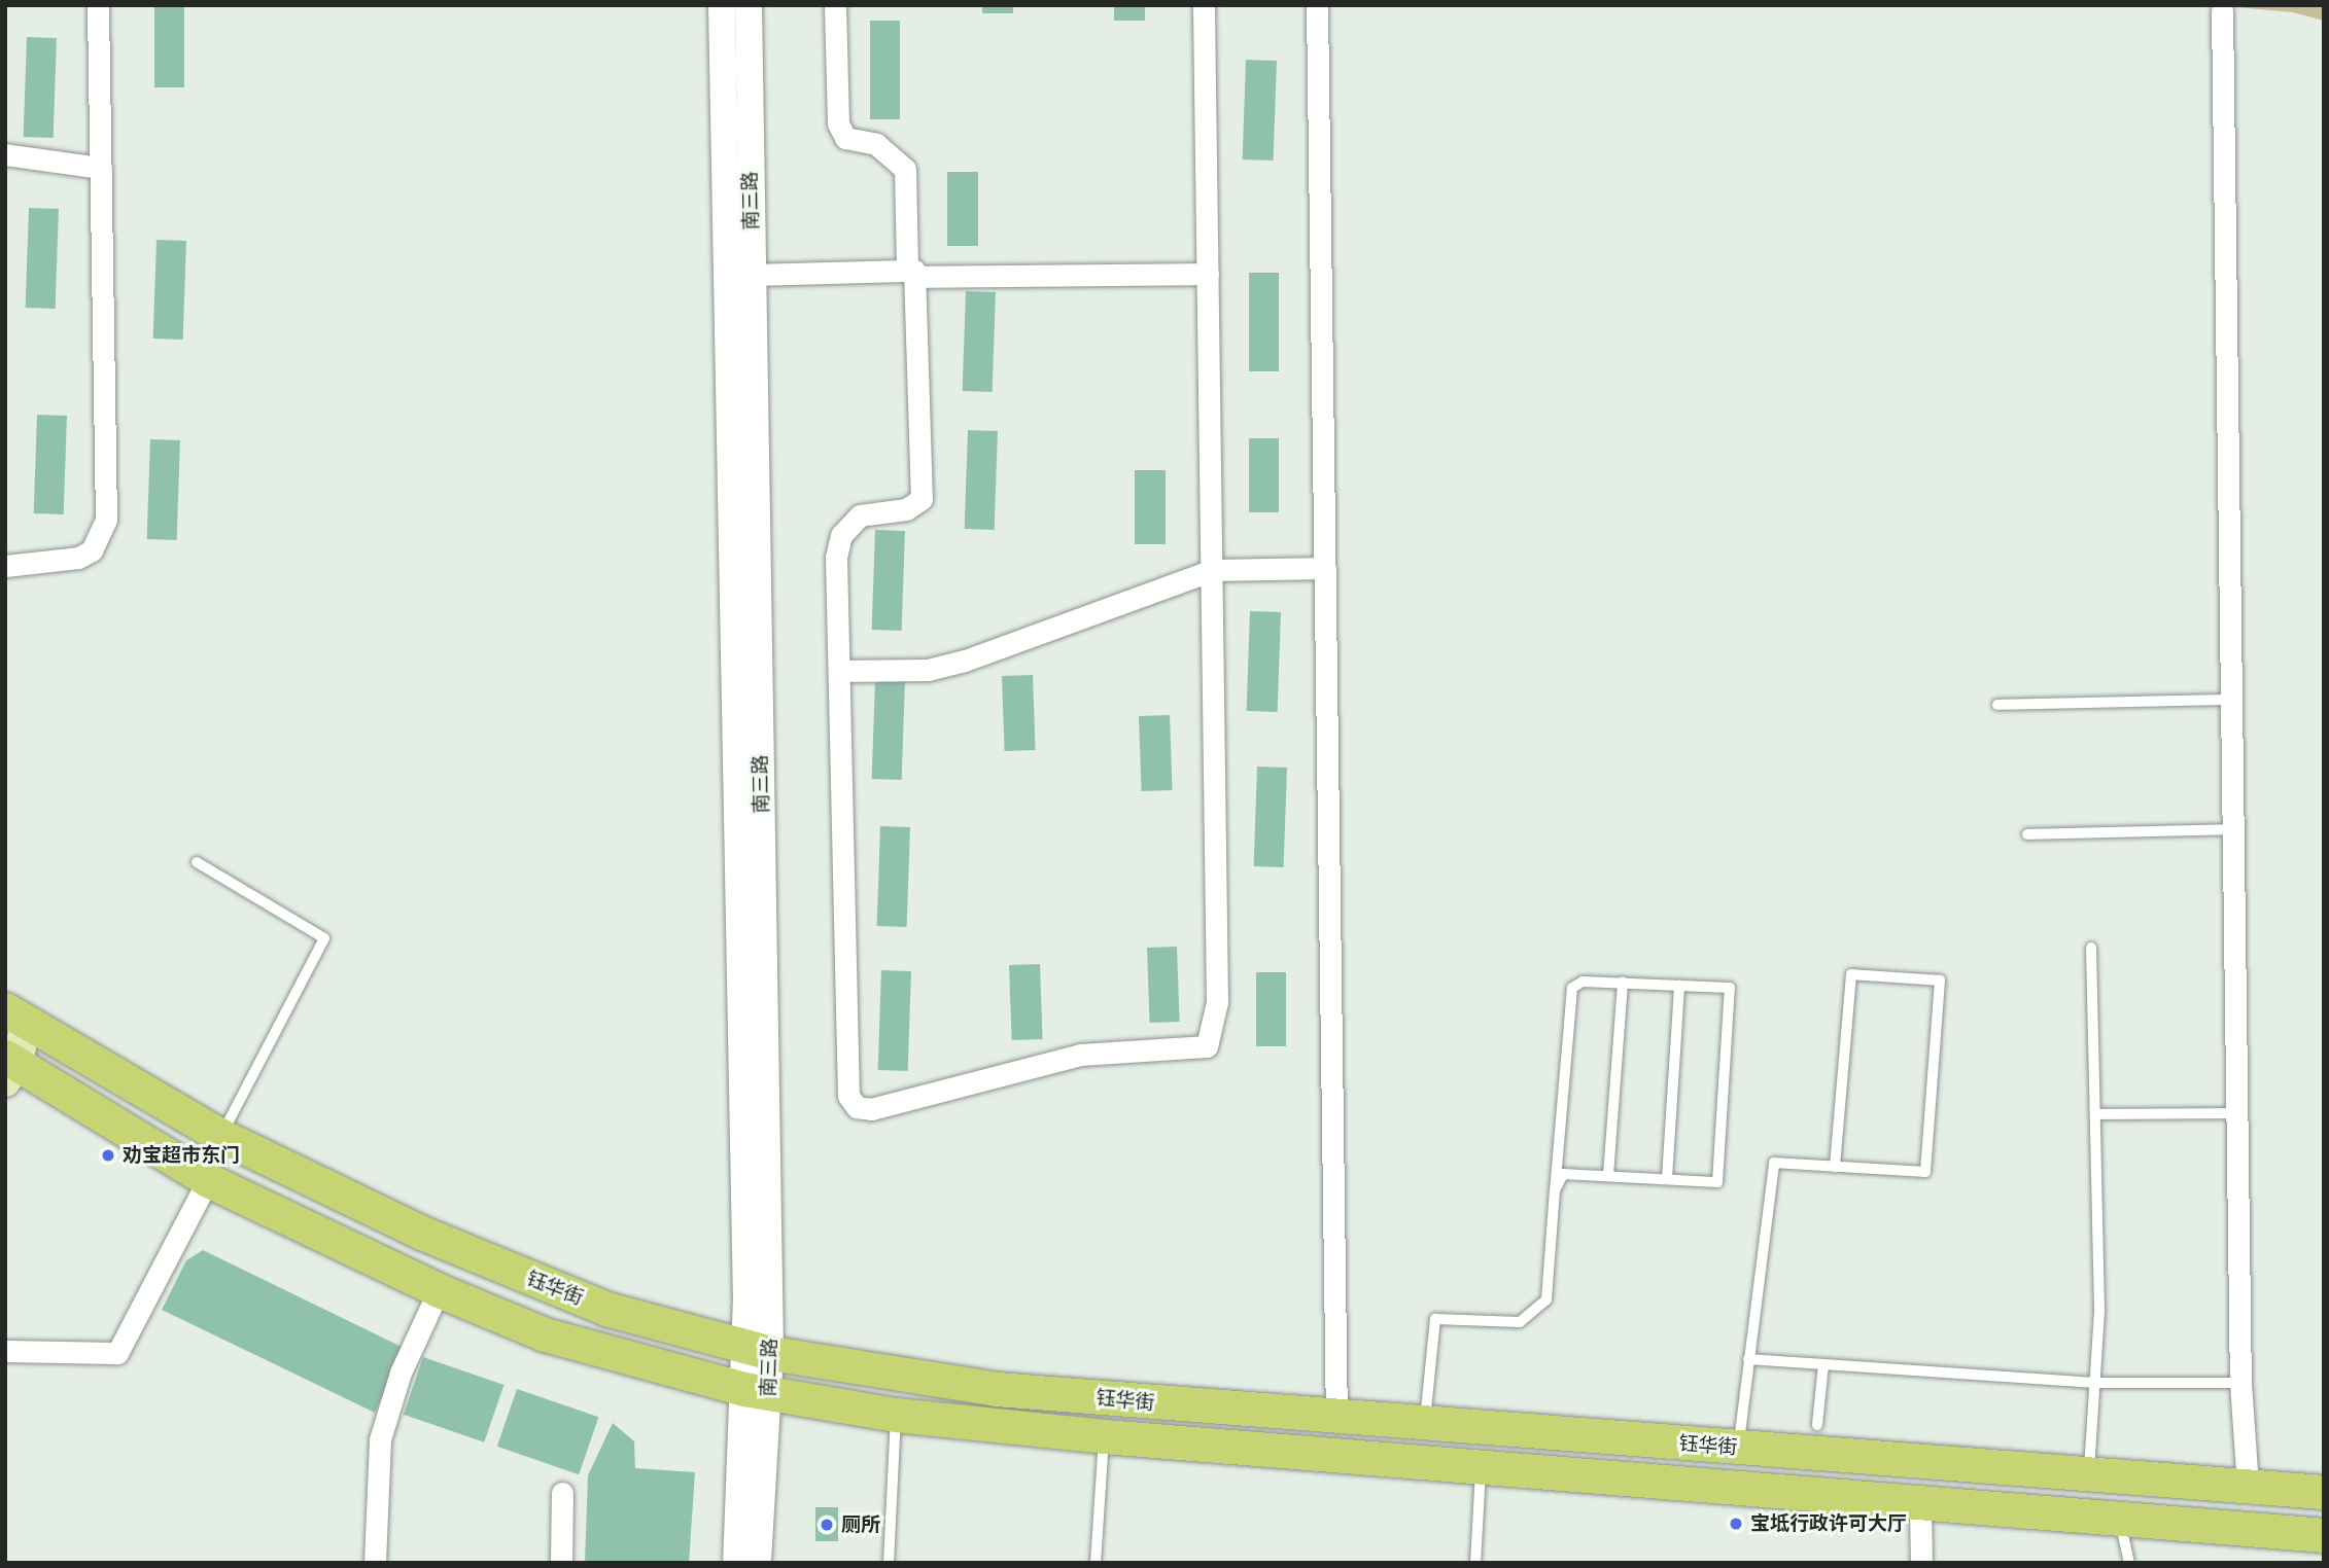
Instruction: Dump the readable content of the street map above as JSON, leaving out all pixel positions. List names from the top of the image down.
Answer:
{
  "streets": {
    "main road": ["钰华街"],
    "street": ["南三路"]
  },
  "crossings": [
    ["南三路", "钰华街"]
  ],
  "places": ["劝宝超市东门", "宝坻行政许可大厅", "厕所"]
}
